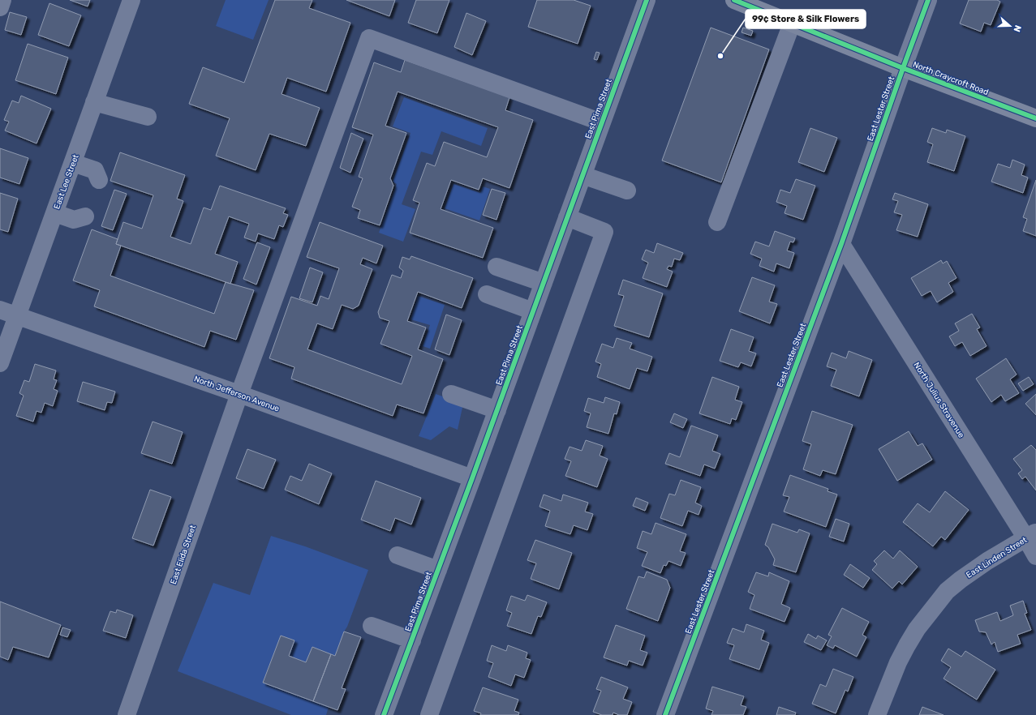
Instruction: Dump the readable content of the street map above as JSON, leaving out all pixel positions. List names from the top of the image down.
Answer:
{
  "streets": {
    "main road": ["North Craycroft Road"],
    "street": [
      "East Pima Street",
      "East Lester Street",
      "East Lee Street",
      "North Jefferson Avenue",
      "North Julius Stravenue",
      "East Elida Street",
      "East Linden Street"
    ]
  },
  "crossings": [
    ["North Craycroft Road", "East Lester Street"],
    ["East Pima Street", "North Jefferson Avenue"],
    ["East Pima Street", "East Elida Street"],
    ["East Lester Street", "North Julius Stravenue"],
    ["East Lee Street", "North Jefferson Avenue"],
    ["North Jefferson Avenue", "East Elida Street"],
    ["North Julius Stravenue", "East Linden Street"]
  ],
  "places": ["99¢ Store & Silk Flowers"],
  "north": "right"
}
